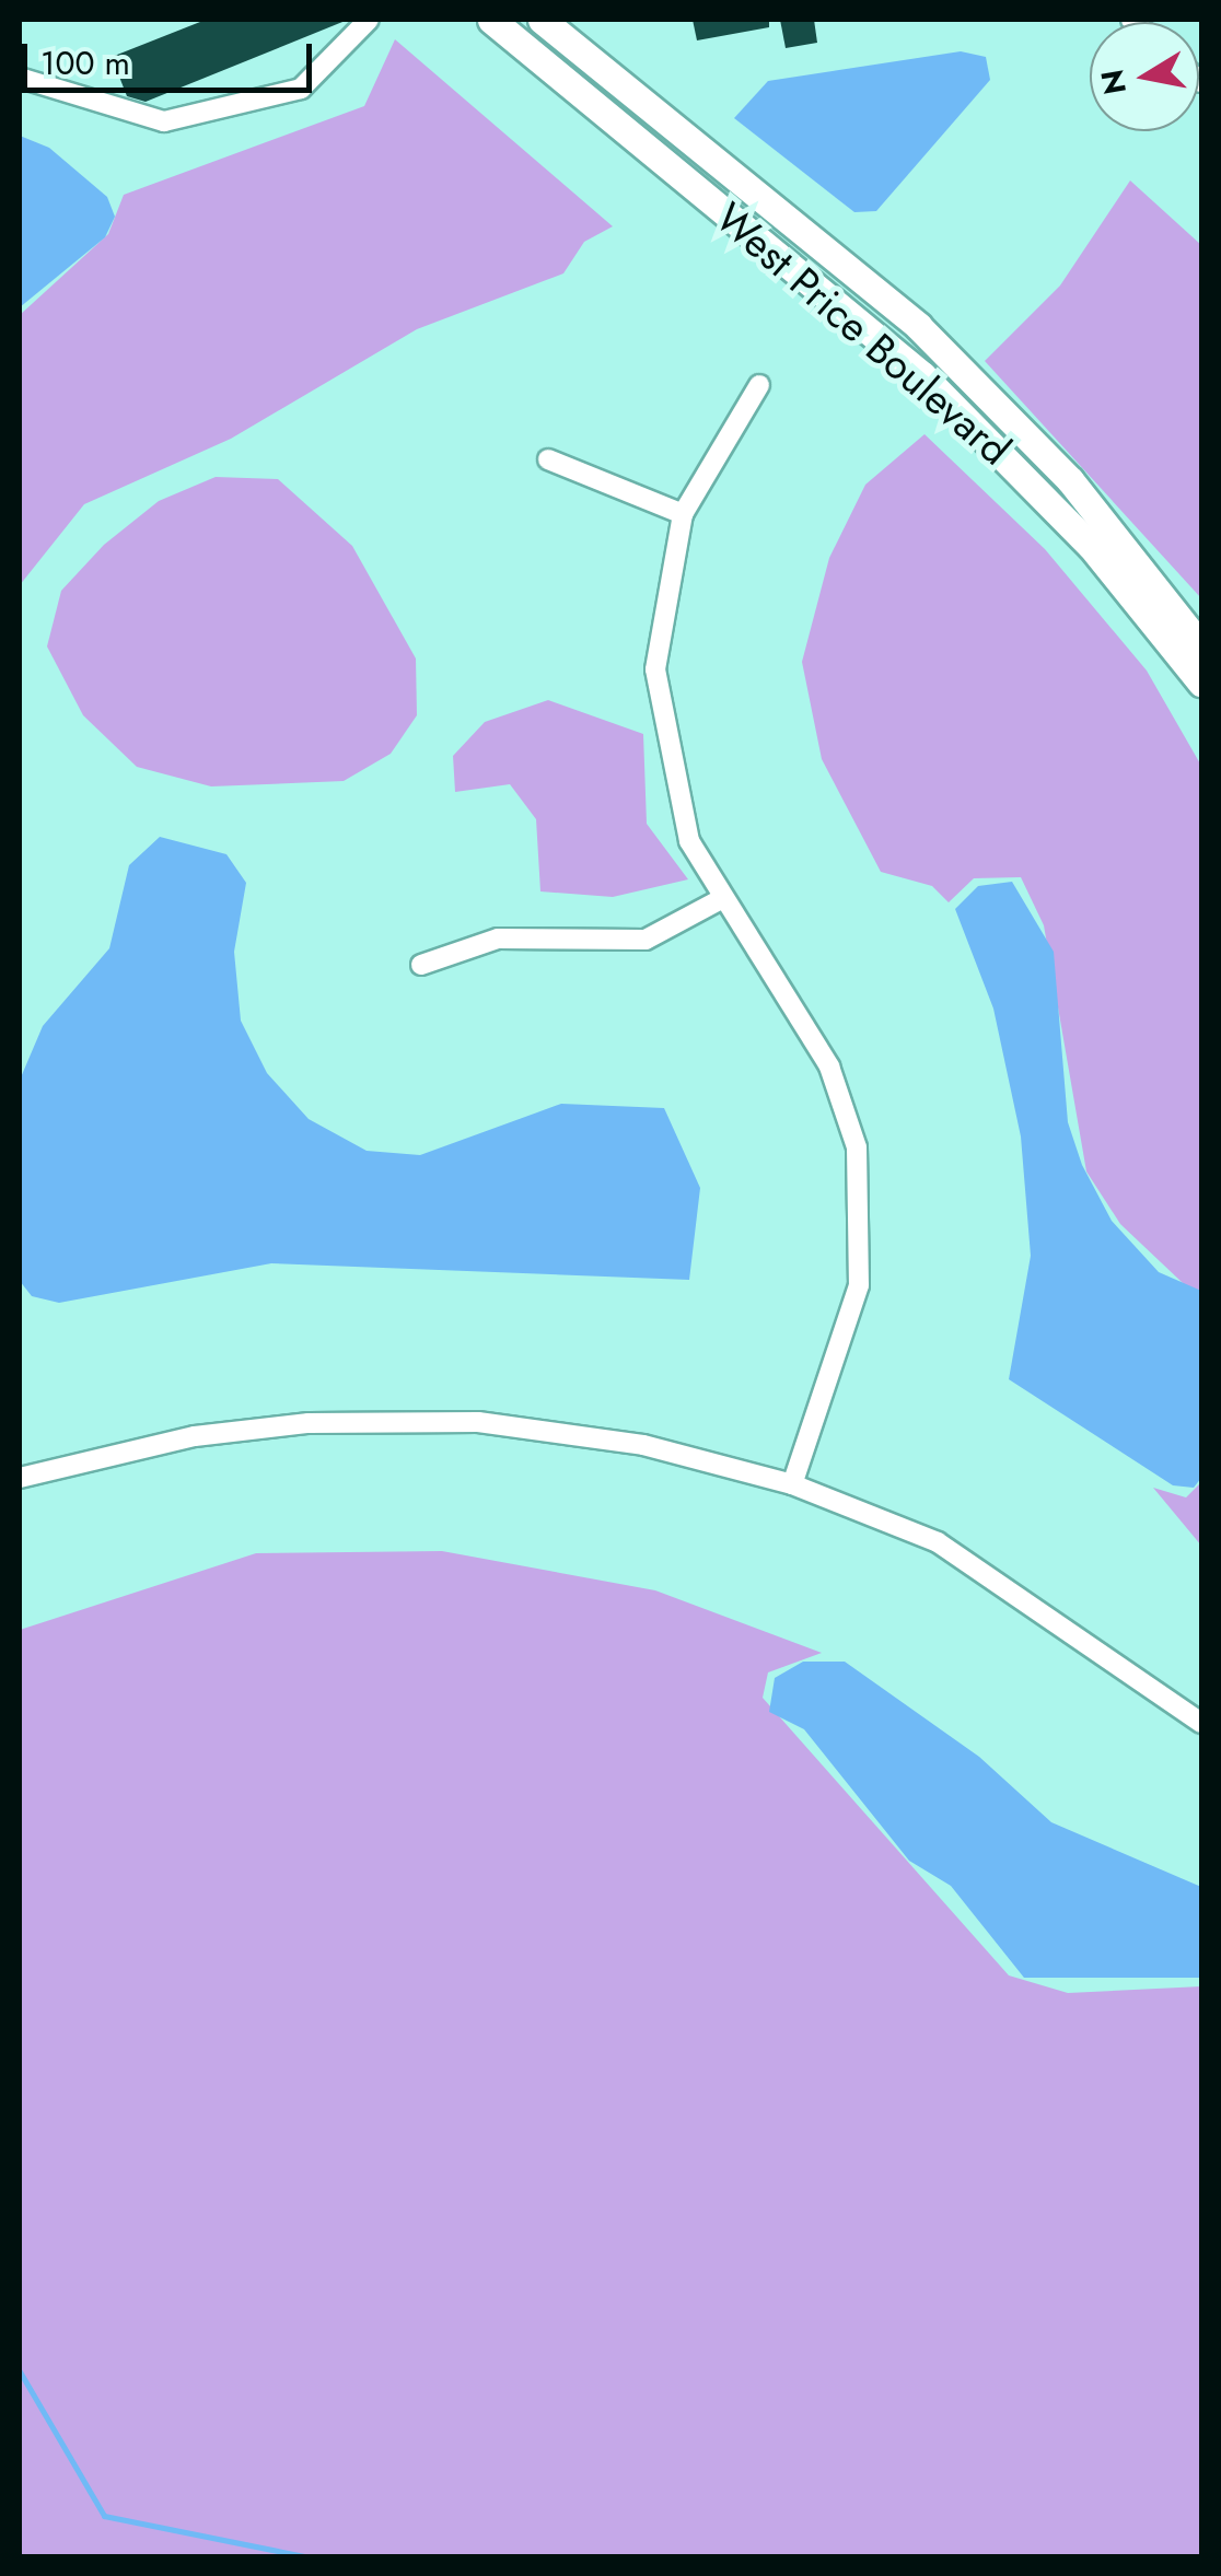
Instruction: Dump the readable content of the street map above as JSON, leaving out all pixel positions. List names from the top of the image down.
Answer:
{
  "streets": {
    "street": ["West Price Boulevard"]
  },
  "scale_bar": "100 m",
  "north": "left"
}
